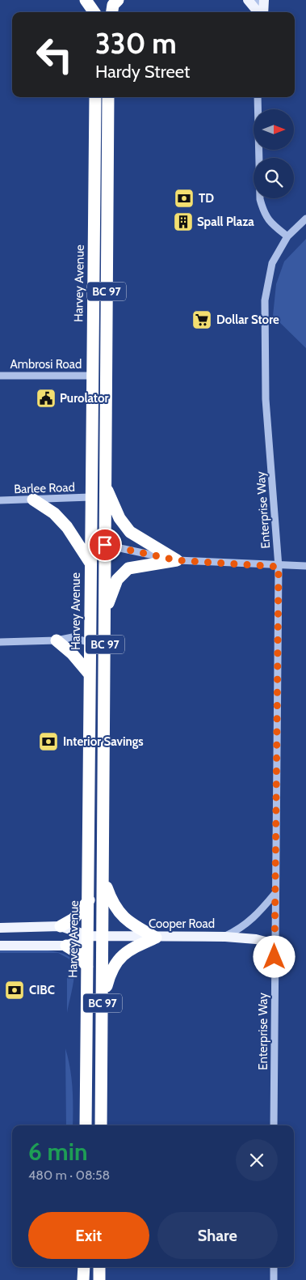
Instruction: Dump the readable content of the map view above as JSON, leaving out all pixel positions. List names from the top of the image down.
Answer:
{
  "streets": {
    "highway": ["Harvey Avenue", "BC 97"],
    "main road": ["Cooper Road"],
    "street": ["Ambrosi Road", "Barlee Road", "Enterprise Way"]
  },
  "crossings": [
    ["Harvey Avenue", "Ambrosi Road"],
    ["Harvey Avenue", "Barlee Road"],
    ["Harvey Avenue", "Cooper Road"],
    ["BC 97", "Cooper Road"],
    ["Enterprise Way", "Cooper Road"]
  ],
  "places": {
    "bank": ["TD", "Interior Savings", "CIBC"],
    "building": ["Spall Plaza"],
    "supermarket": ["Dollar Store"],
    "public building": ["Purolator"]
  },
  "north": "right",
  "page": {
    "turn": ["330 m", "Hardy Street"],
    "heading": ["6 min", "480 m · 08:58"],
    "buttons": ["Exit", "Share"]
  }
}
